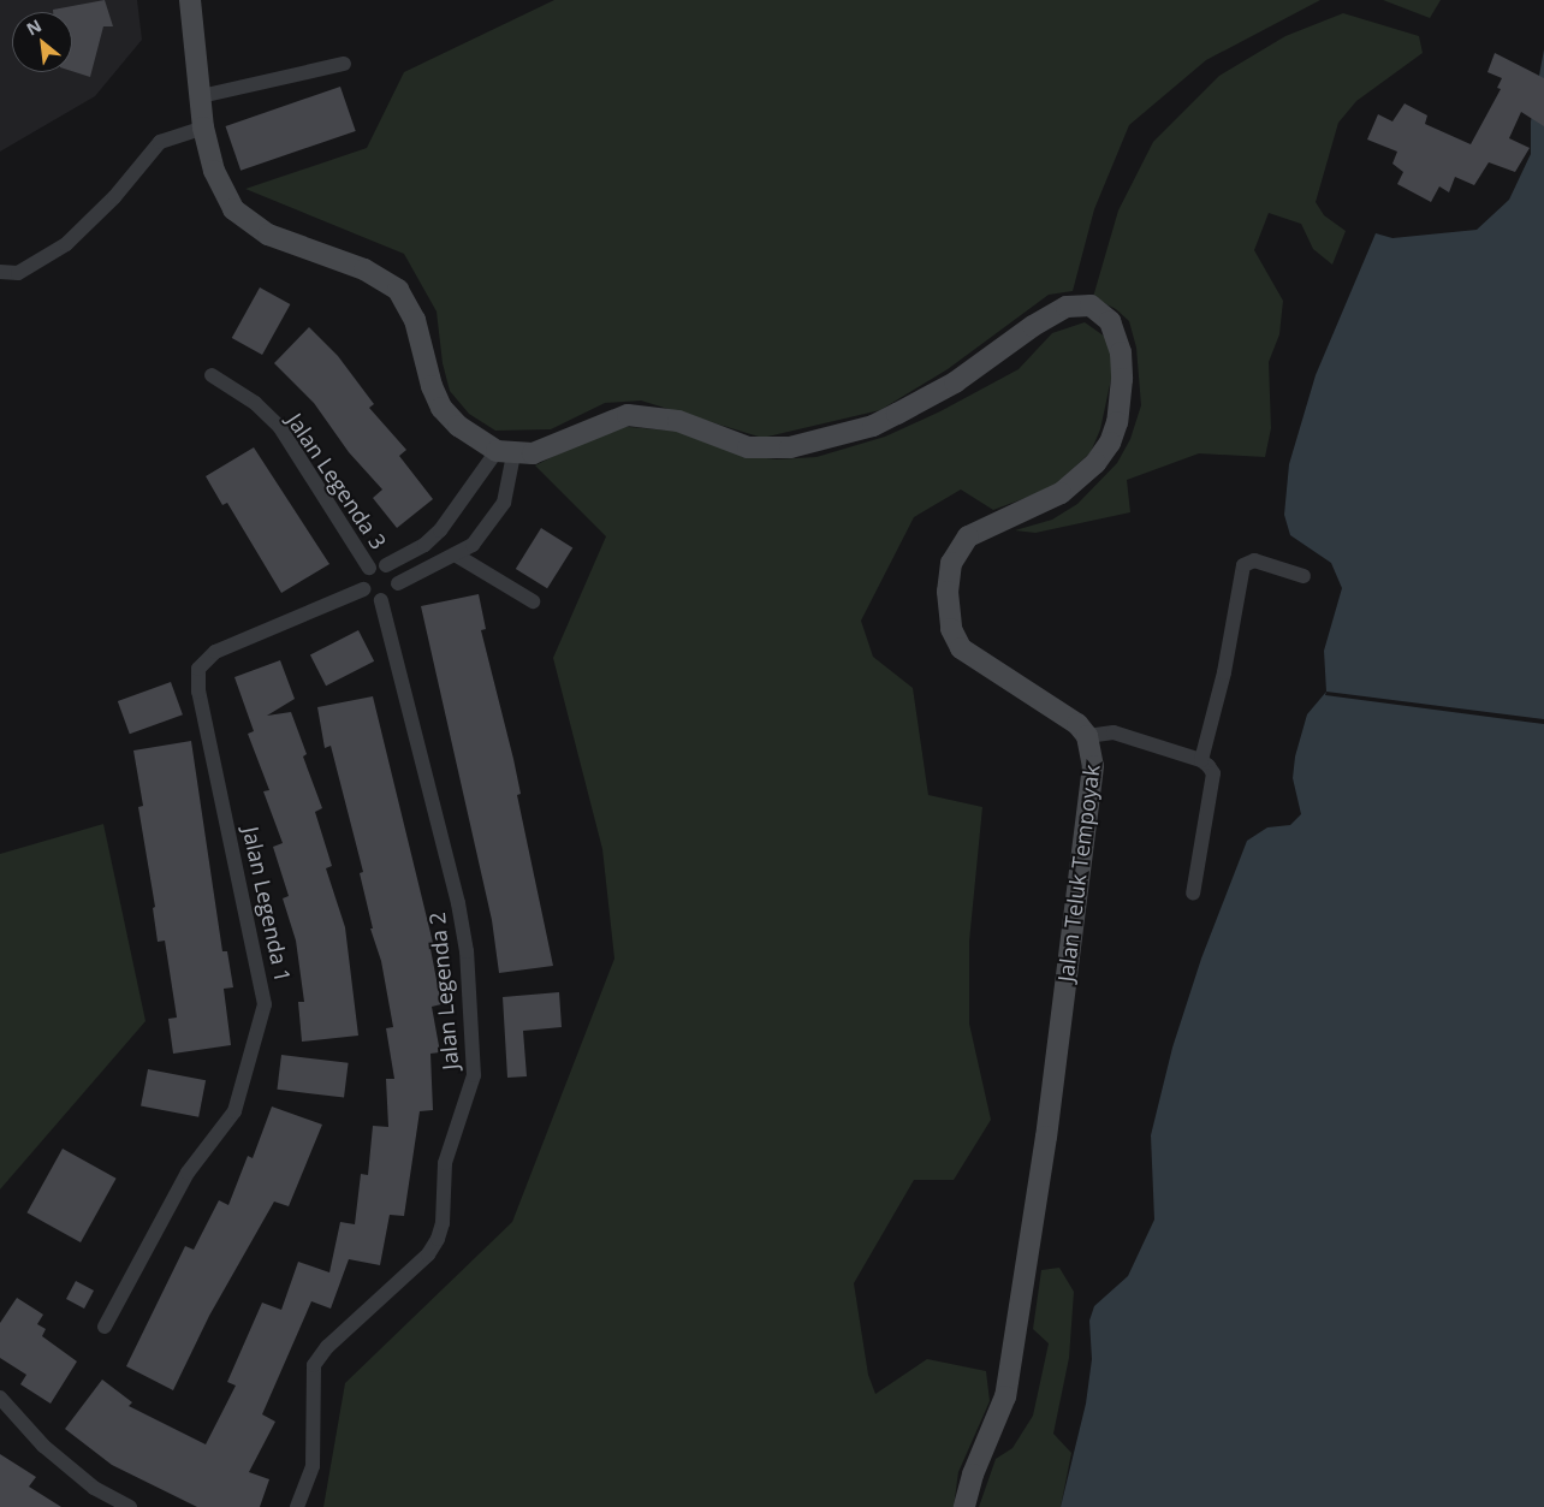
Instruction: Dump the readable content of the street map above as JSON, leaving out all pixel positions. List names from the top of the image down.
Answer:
{
  "streets": {
    "street": [
      "Jalan Legenda 3",
      "Jalan Teluk Tempoyak",
      "Jalan Legenda 1",
      "Jalan Legenda 2"
    ]
  },
  "crossings": [
    ["Jalan Legenda 3", "Jalan Legenda 1"],
    ["Jalan Legenda 3", "Jalan Legenda 2"],
    ["Jalan Legenda 1", "Jalan Legenda 2"]
  ],
  "north": "top left"
}
